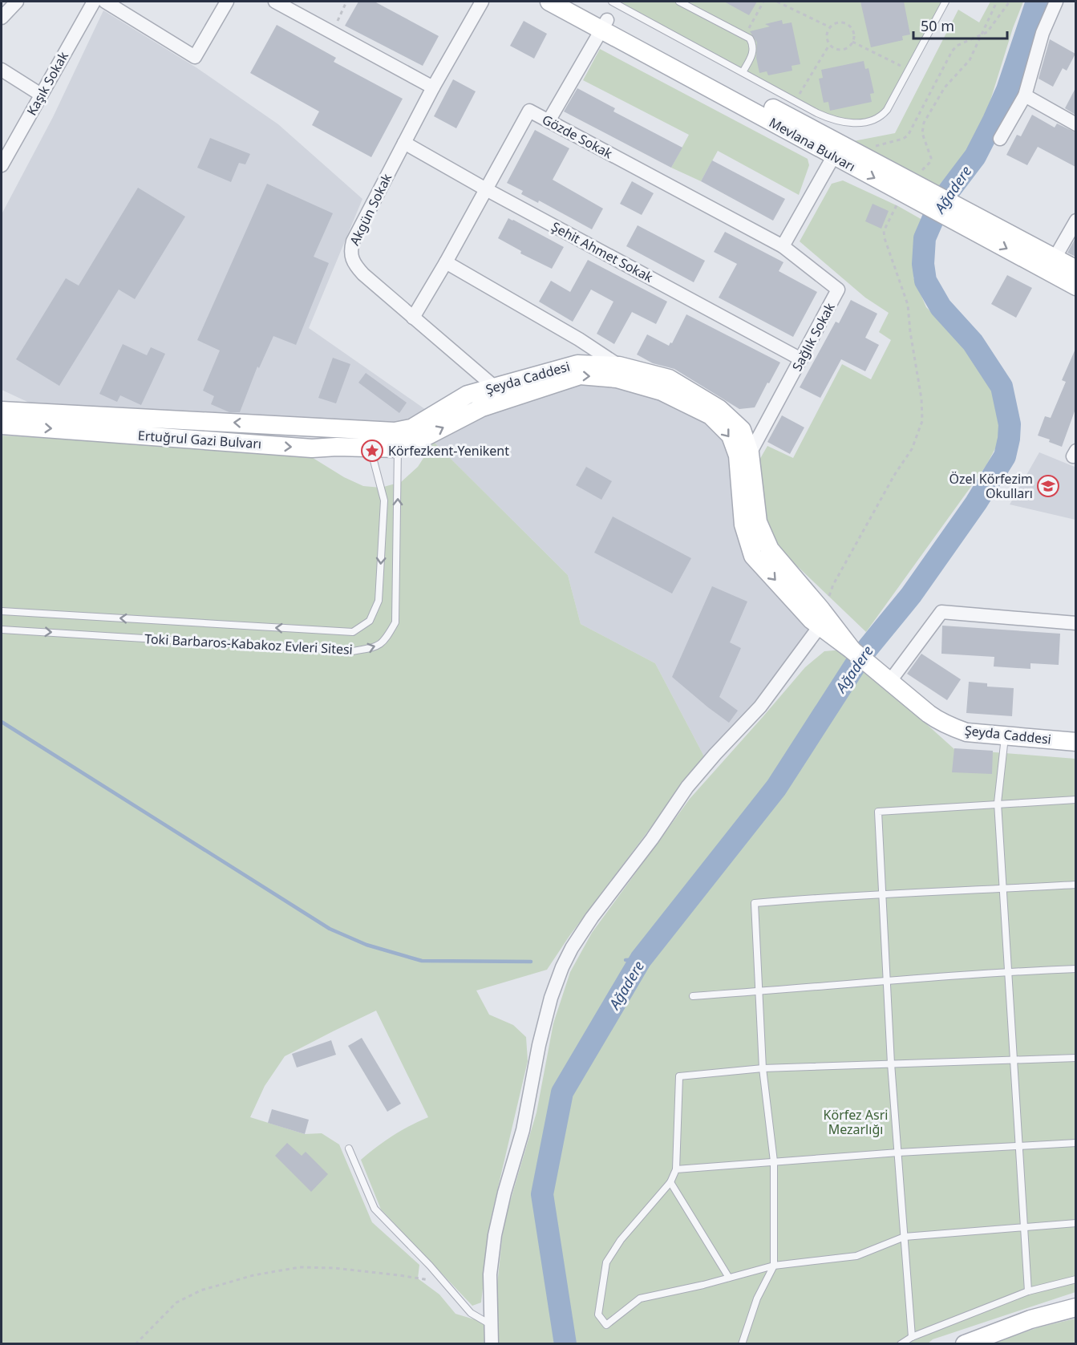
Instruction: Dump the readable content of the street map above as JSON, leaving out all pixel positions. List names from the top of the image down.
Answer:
{
  "streets": {
    "main road": ["Mevlana Bulvarı", "Şeyda Caddesi", "Ertuğrul Gazi Bulvarı"],
    "street": [
      "Kaşık Sokak",
      "Gözde Sokak",
      "Akgün Sokak",
      "Şehit Ahmet Sokak",
      "Sağlık Sokak"
    ],
    "lane": ["Toki Barbaros-Kabakoz Evleri Sitesi"]
  },
  "crossings": [
    ["Gözde Sokak", "Akgün Sokak"],
    ["Gözde Sokak", "Şehit Ahmet Sokak"],
    ["Gözde Sokak", "Sağlık Sokak"],
    ["Akgün Sokak", "Şehit Ahmet Sokak"],
    ["Akgün Sokak", "Şeyda Caddesi"],
    ["Şehit Ahmet Sokak", "Sağlık Sokak"],
    ["Sağlık Sokak", "Şeyda Caddesi"],
    ["Şeyda Caddesi", "Ertuğrul Gazi Bulvarı"],
    ["Şeyda Caddesi", "Toki Barbaros-Kabakoz Evleri Sitesi"],
    ["Ertuğrul Gazi Bulvarı", "Toki Barbaros-Kabakoz Evleri Sitesi"]
  ],
  "water": ["Ağadere"],
  "parks": ["Körfez Asri Mezarlığı"],
  "places": {
    "place": ["Körfezkent-Yenikent"],
    "school or university": ["Özel Körfezim Okulları"]
  },
  "scale_bar": "50 m"
}
